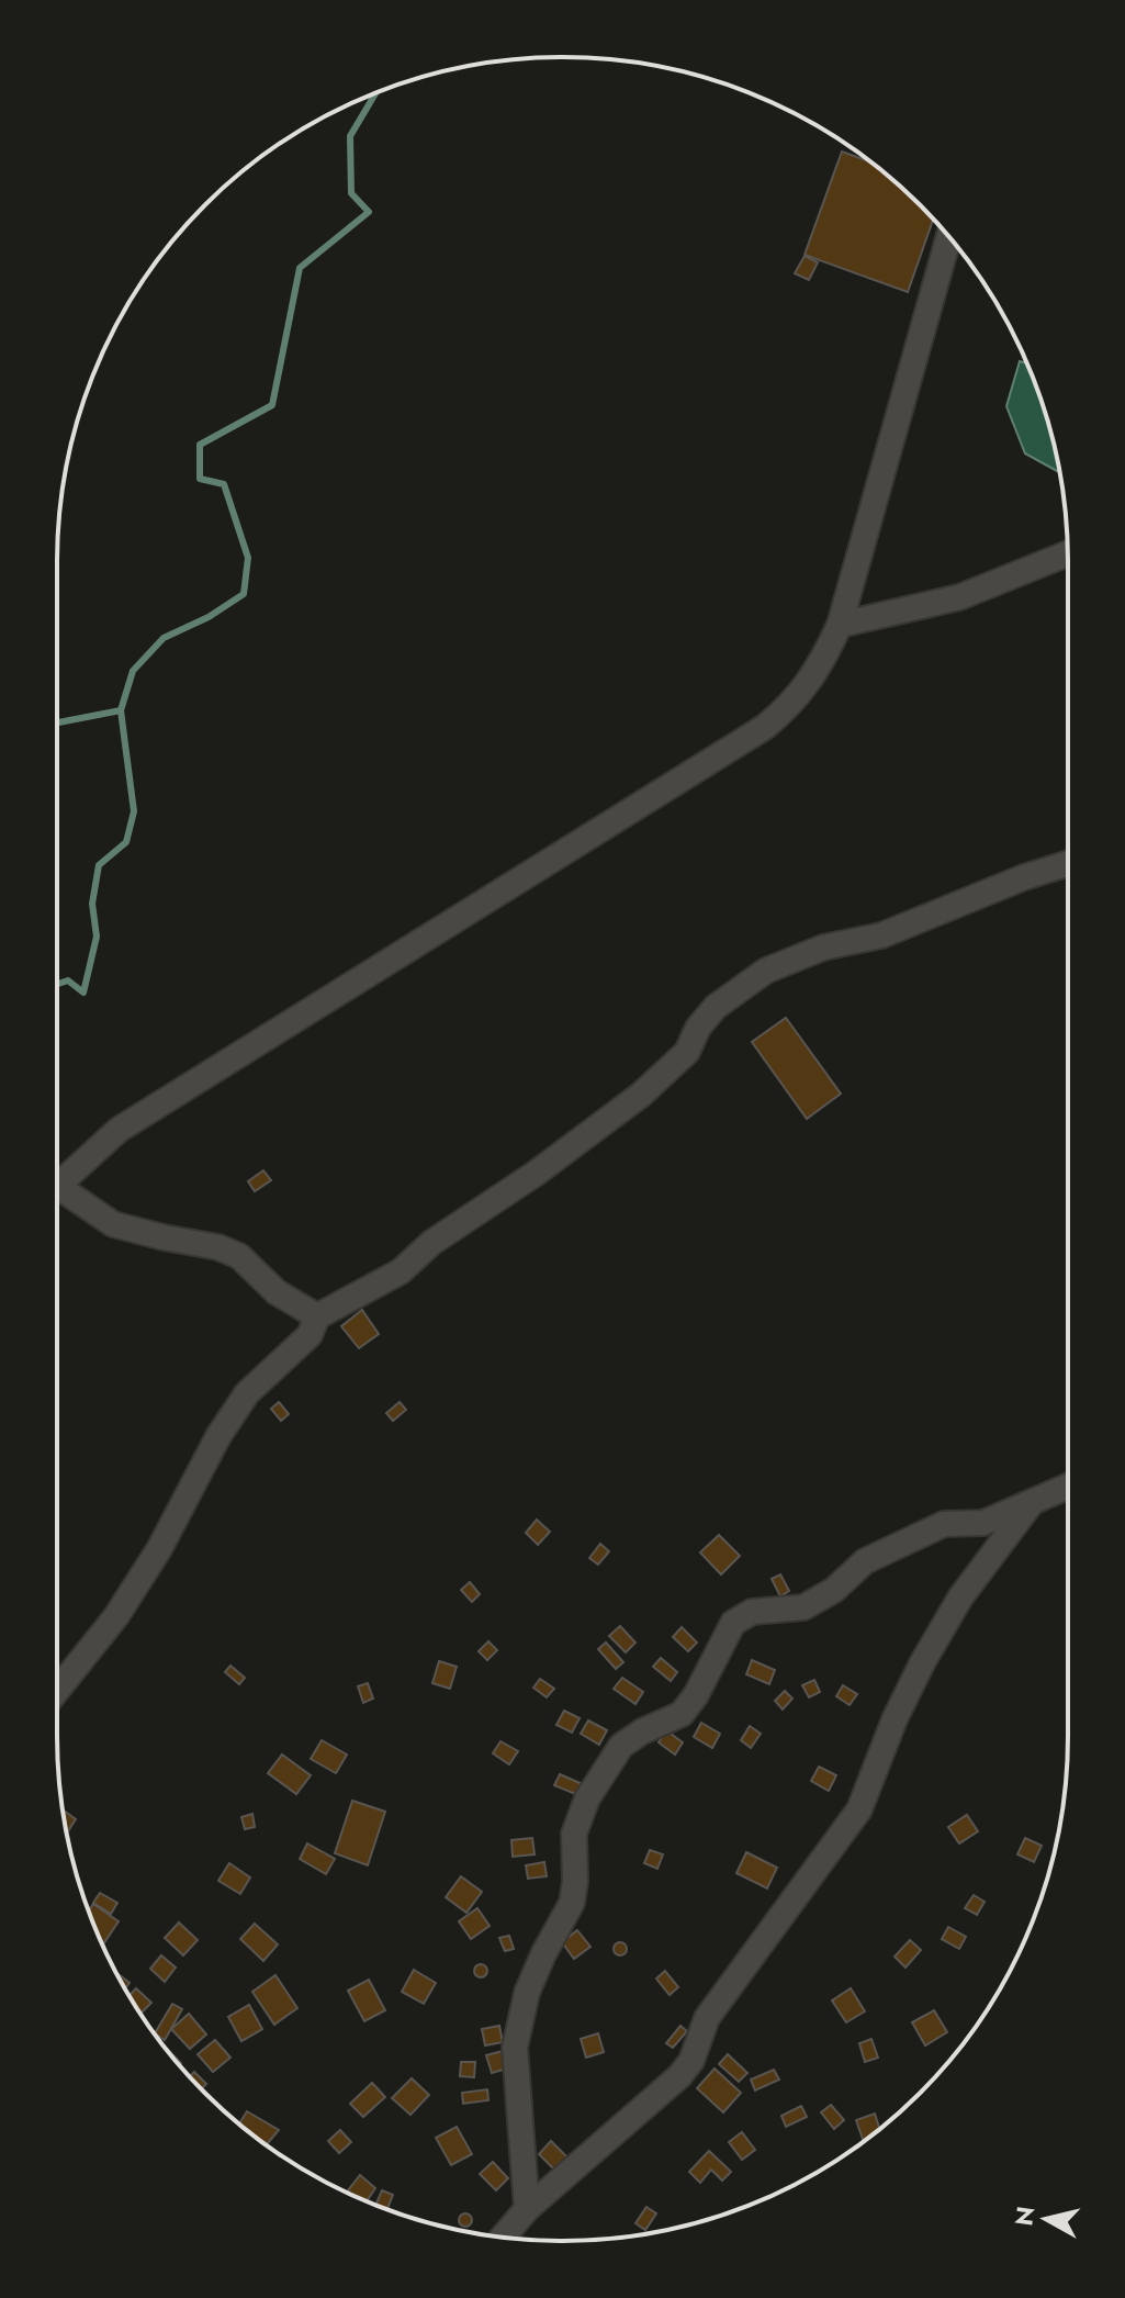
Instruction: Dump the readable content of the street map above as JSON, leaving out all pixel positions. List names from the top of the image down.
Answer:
{
  "north": "left"
}
